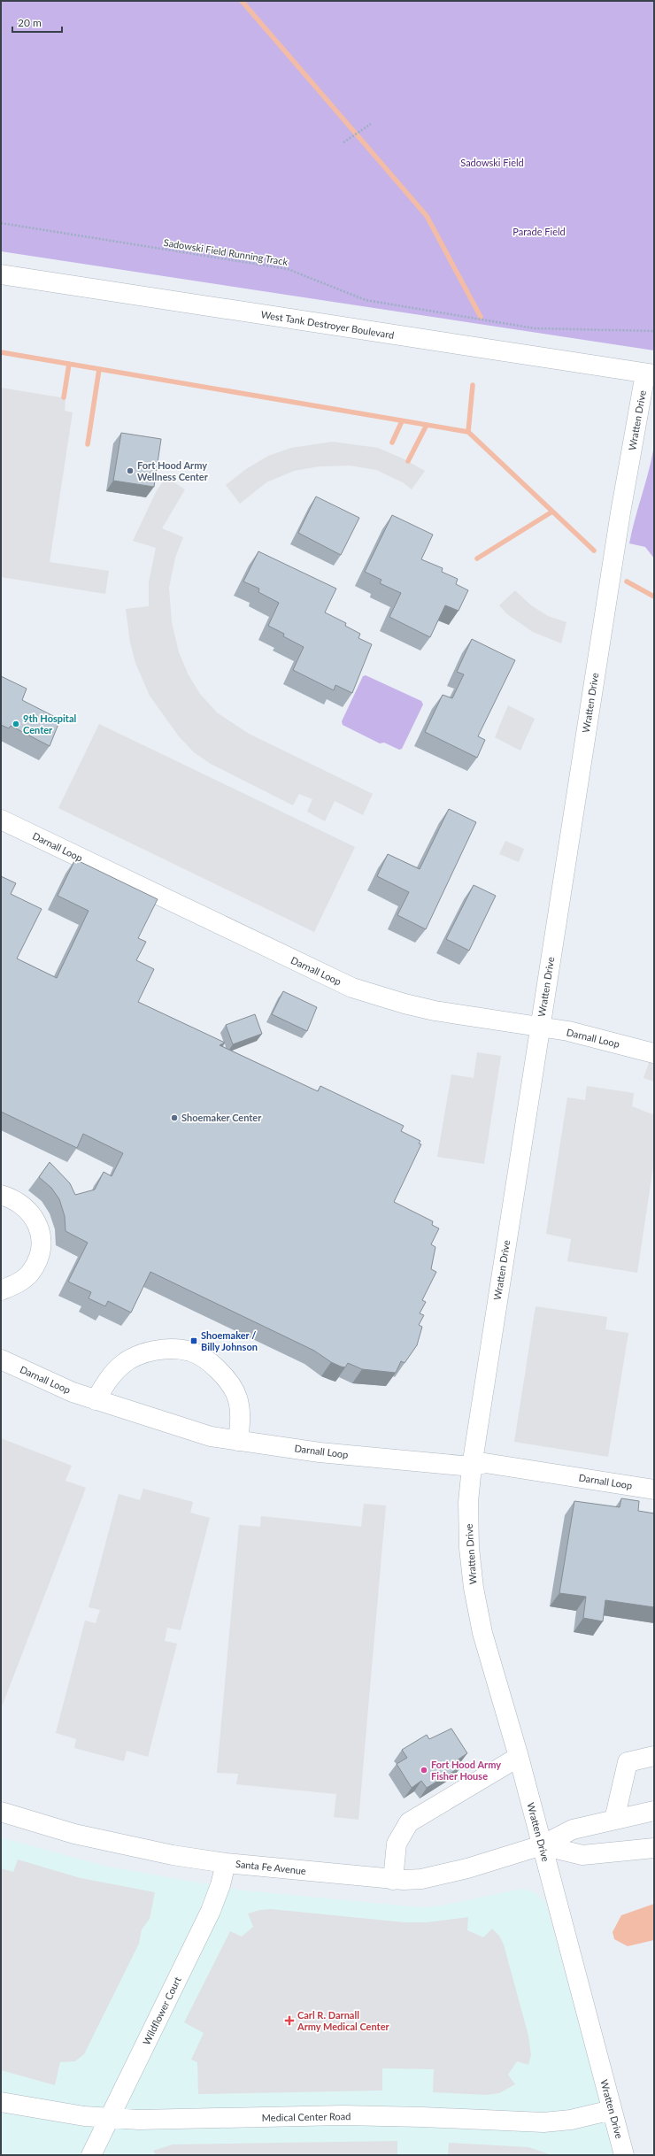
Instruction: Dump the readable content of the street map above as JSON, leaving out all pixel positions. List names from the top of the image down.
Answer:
{
  "streets": {
    "street": [
      "West Tank Destroyer Boulevard",
      "Wratten Drive",
      "Darnall Loop",
      "Santa Fe Avenue",
      "Wildflower Court",
      "Medical Center Road"
    ],
    "path": ["Sadowski Field Running Track"]
  },
  "crossings": [
    ["West Tank Destroyer Boulevard", "Wratten Drive"],
    ["Wratten Drive", "Darnall Loop"],
    ["Wratten Drive", "Santa Fe Avenue"],
    ["Wratten Drive", "Medical Center Road"],
    ["Santa Fe Avenue", "Wildflower Court"],
    ["Wildflower Court", "Medical Center Road"]
  ],
  "parks": ["Sadowski Field", "Parade Field"],
  "places": {
    "other": [
      "Fort Hood Army Wellness Center",
      "9th Hospital Center",
      "Shoemaker Center",
      "Fort Hood Army Fisher House"
    ],
    "transit": ["Shoemaker / Billy Johnson"],
    "health": ["Carl R. Darnall Army Medical Center"]
  },
  "scale_bar": "20 m"
}
